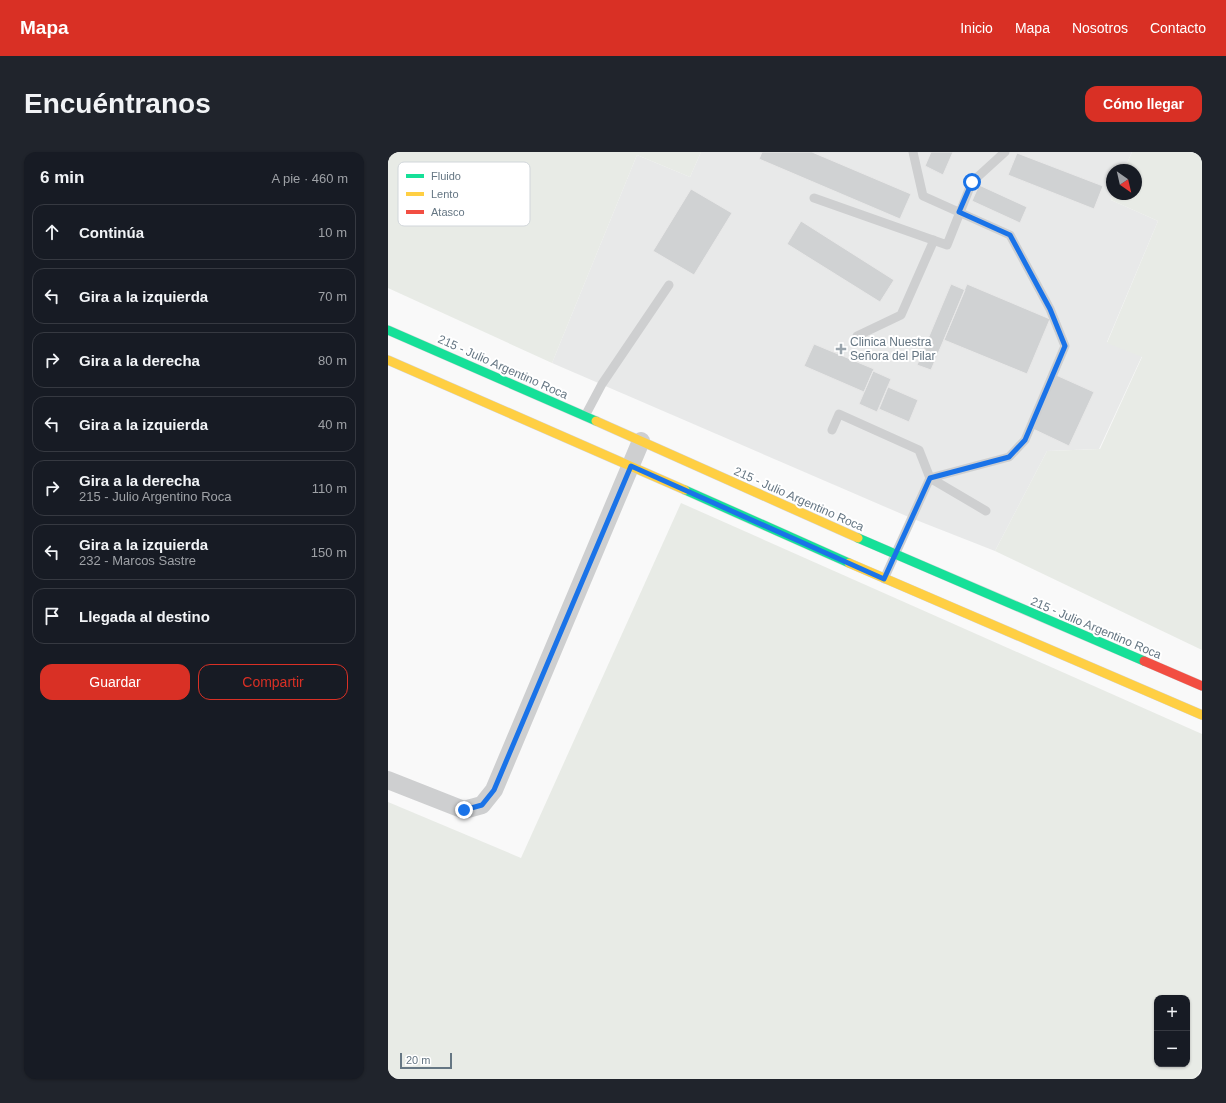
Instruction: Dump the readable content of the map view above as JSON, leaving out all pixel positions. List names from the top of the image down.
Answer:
{
  "streets": {
    "street": ["215 - Julio Argentino Roca"]
  },
  "places": {
    "health": ["Clinica Nuestra Señora del Pilar"]
  },
  "legend": ["Fluido", "Lento", "Atasco"],
  "scale_bar": "20 m",
  "north": "bottom right",
  "page": {
    "header": "Mapa",
    "nav": [
      "Inicio",
      "Mapa",
      "Nosotros",
      "Contacto"
    ],
    "buttons": [
      "Cómo llegar",
      ["Guardar", "Compartir"]
    ],
    "title": "Encuéntranos",
    "heading": ["6 min", "A pie · 460 m"],
    "list": [
      ["Continúa", "10 m"],
      ["Gira a la izquierda", "70 m"],
      ["Gira a la derecha", "80 m"],
      ["Gira a la izquierda", "40 m"],
      ["Gira a la derecha", "215 - Julio Argentino Roca", "110 m"],
      ["Gira a la izquierda", "232 - Marcos Sastre", "150 m"],
      "Llegada al destino"
    ],
    "map_buttons": ["+", "−"],
    "scale": "20 m"
  }
}
